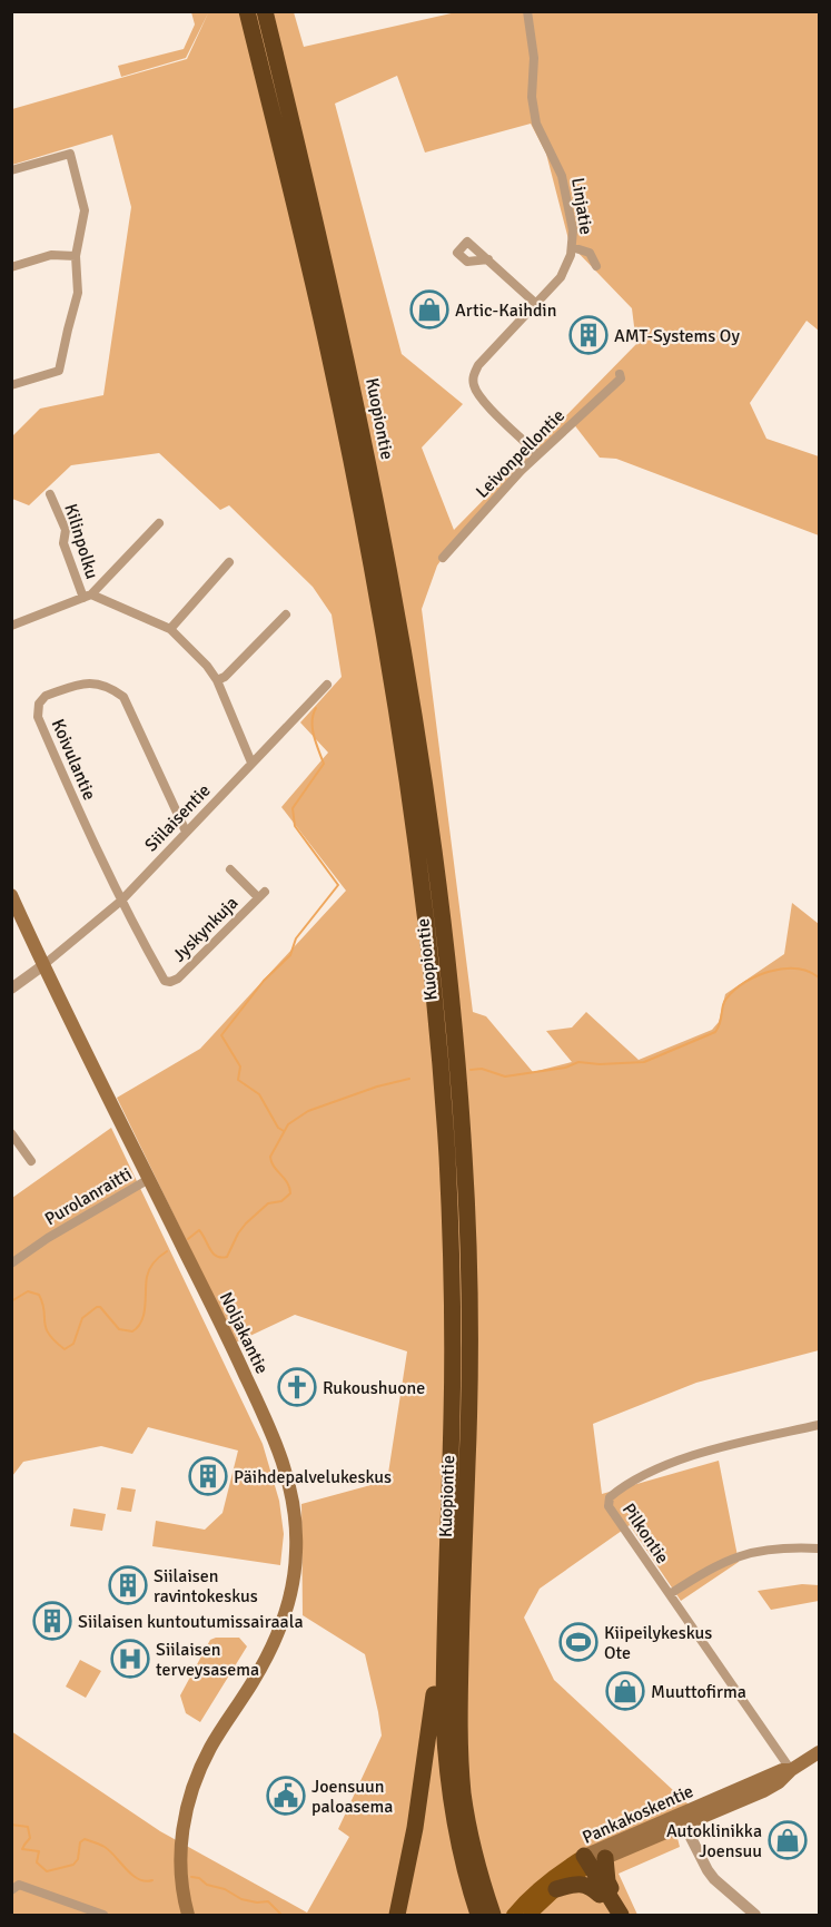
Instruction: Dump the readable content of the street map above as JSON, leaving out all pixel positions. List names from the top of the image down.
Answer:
{
  "streets": {
    "highway": ["Kuopiontie"],
    "main road": ["Noljakantie", "Pankakoskentie"],
    "street": [
      "Linjatie",
      "Leivonpellontie",
      "Kilinpolku",
      "Koivulantie",
      "Siilaisentie",
      "Jyskynkuja",
      "Purolanraitti",
      "Pilkontie"
    ]
  },
  "crossings": [
    ["Linjatie", "Leivonpellontie"],
    ["Koivulantie", "Siilaisentie"],
    ["Koivulantie", "Jyskynkuja"],
    ["Siilaisentie", "Jyskynkuja"],
    ["Siilaisentie", "Noljakantie"],
    ["Purolanraitti", "Noljakantie"],
    ["Pilkontie", "Pankakoskentie"]
  ],
  "places": {
    "shop": ["Artic-Kaihdin", "Muuttofirma", "Autoklinikka Joensuu"],
    "building": [
      "AMT-Systems Oy",
      "Päihdepalvelukeskus",
      "Siilaisen ravintokeskus",
      "Siilaisen kuntoutumissairaala"
    ],
    "church": ["Rukoushuone"],
    "sports": ["Kiipeilykeskus Ote"],
    "hospital": ["Siilaisen terveysasema"],
    "public building": ["Joensuun paloasema"]
  }
}
